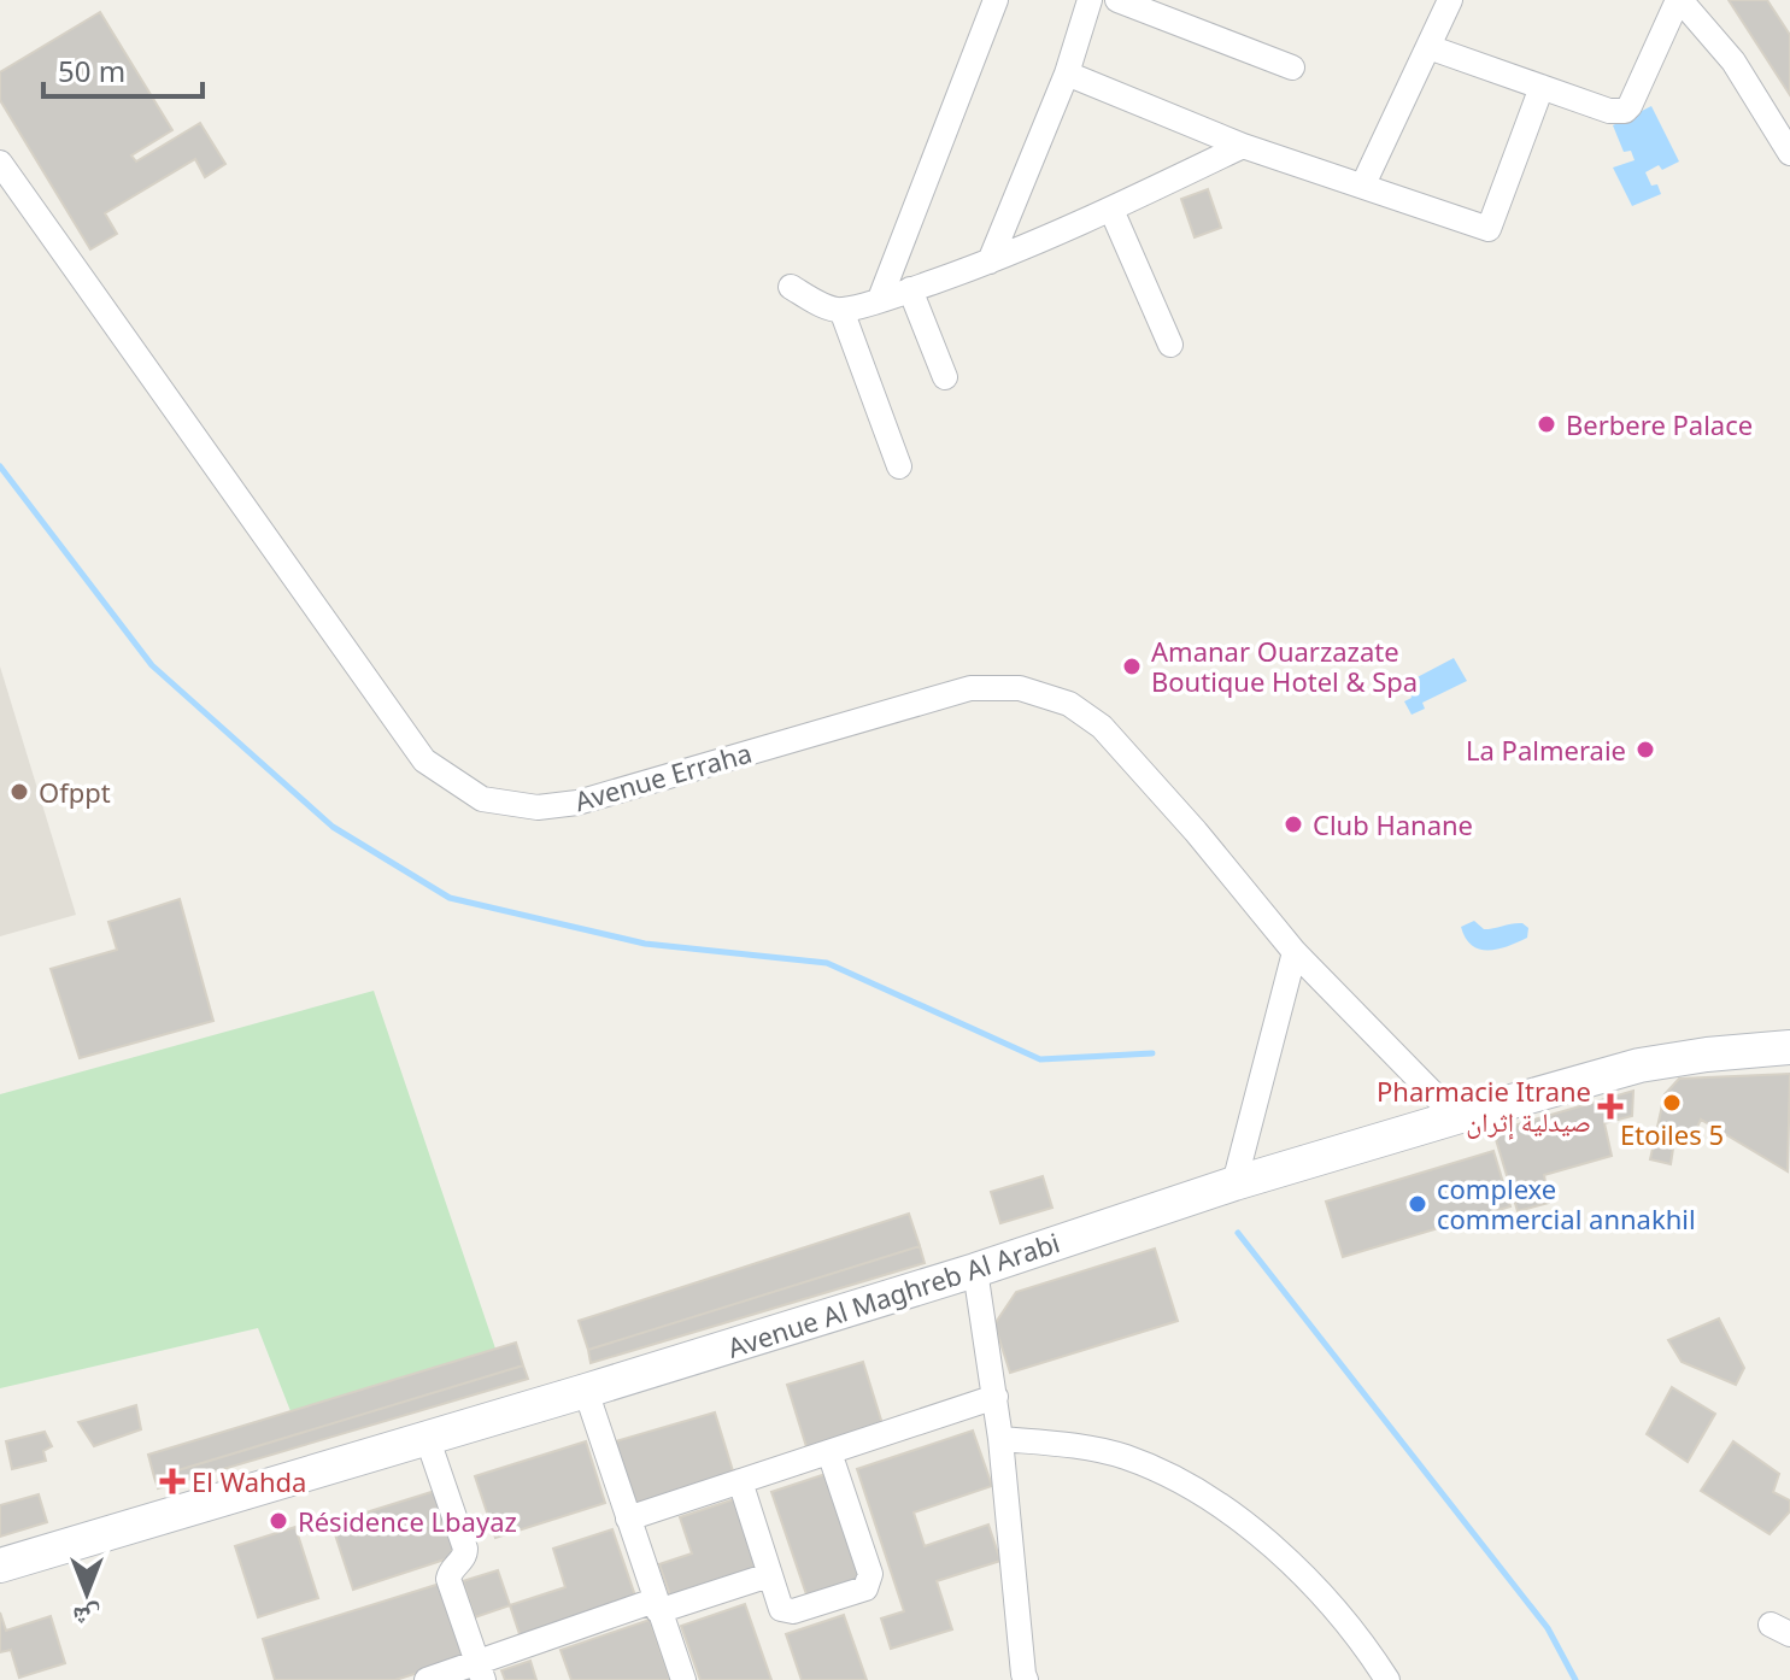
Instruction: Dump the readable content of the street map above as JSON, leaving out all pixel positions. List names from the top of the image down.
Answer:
{
  "streets": {
    "main road": ["Avenue Al Maghreb Al Arabi"],
    "street": ["Avenue Erraha"]
  },
  "crossings": [
    ["Avenue Erraha", "Avenue Al Maghreb Al Arabi"]
  ],
  "places": {
    "other": [
      "Berbere Palace",
      "Amanar Ouarzazate Boutique Hotel & Spa",
      "La Palmeraie",
      "Ofppt",
      "Club Hanane",
      "Etoiles 5",
      "complexe commercial annakhil",
      "Résidence Lbayaz"
    ],
    "health": ["Pharmacie Itrane صيدلية إثران", "El Wahda"]
  },
  "scale_bar": "50 m",
  "north": "bottom"
}
